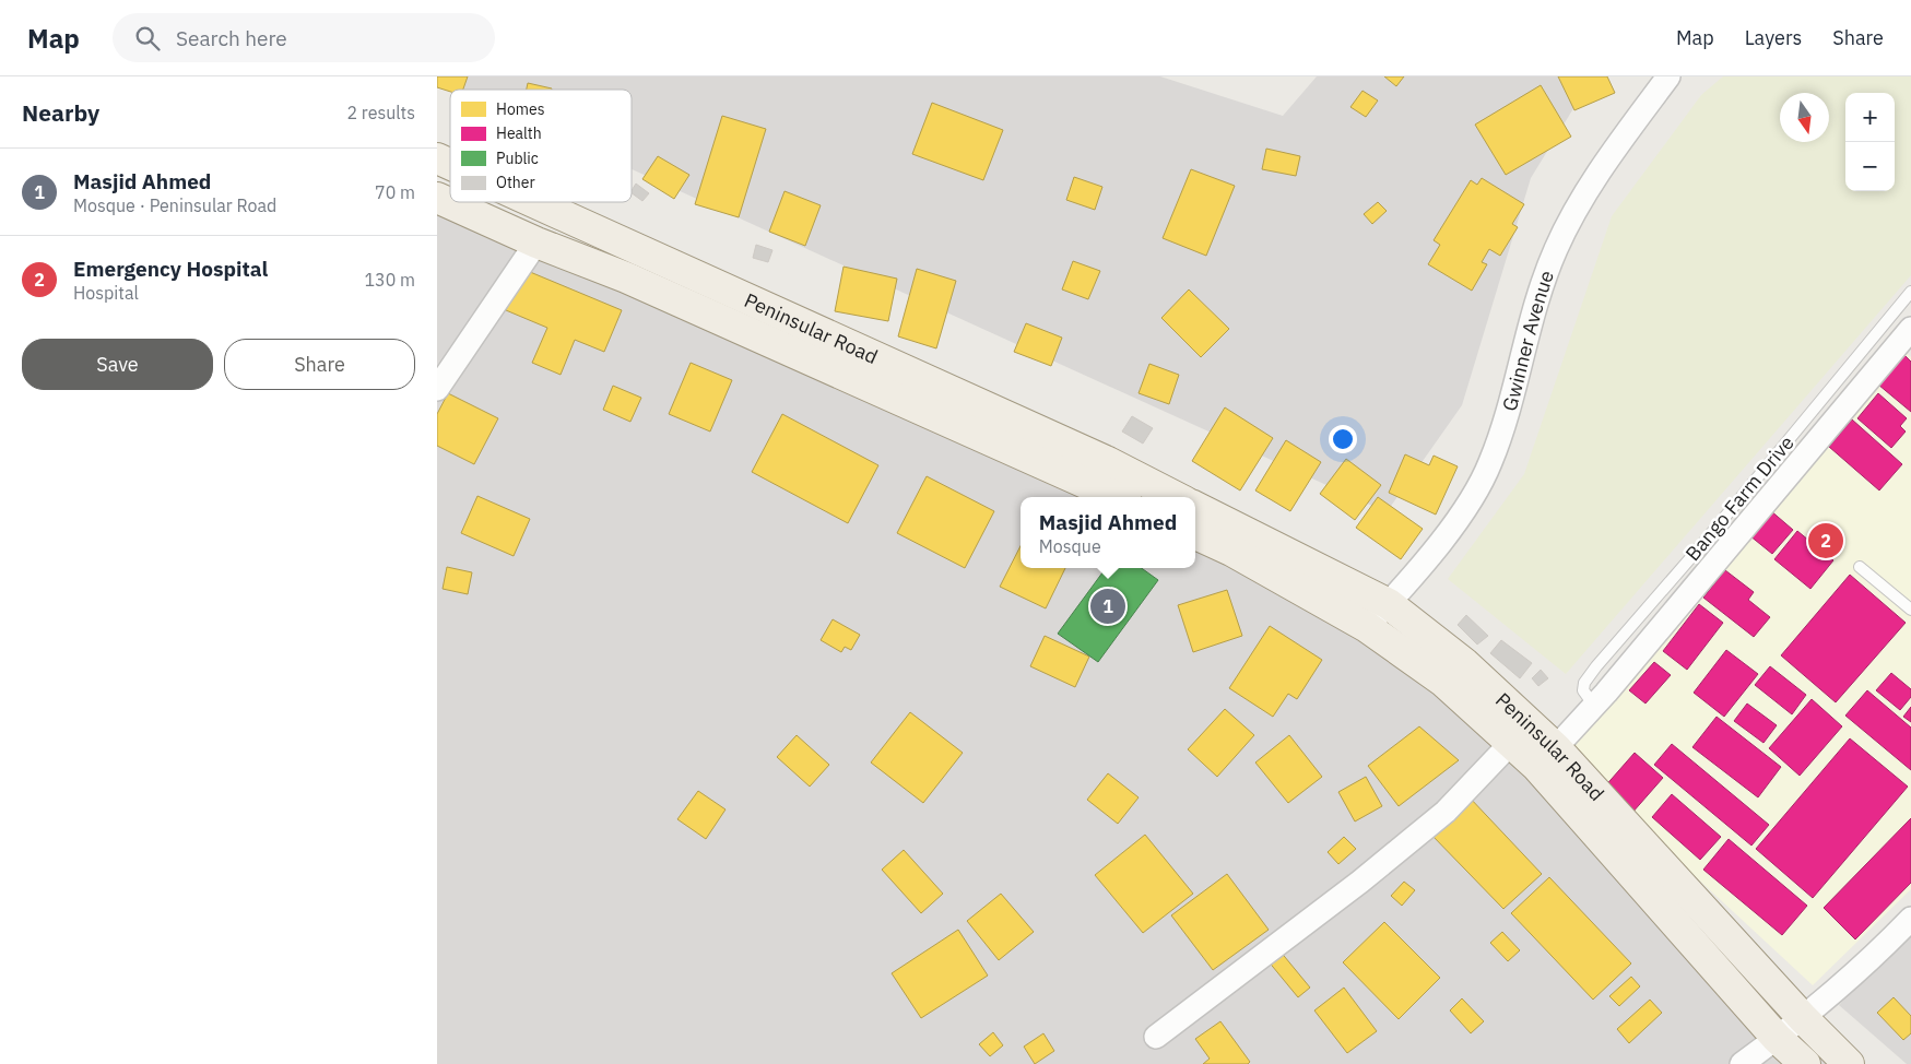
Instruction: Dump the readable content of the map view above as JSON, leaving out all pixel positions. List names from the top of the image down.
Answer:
{
  "streets": {
    "main road": ["Peninsular Road"],
    "street": ["Gwinner Avenue"],
    "lane": ["Bango Farm Drive"]
  },
  "crossings": [
    ["Peninsular Road", "Gwinner Avenue"]
  ],
  "legend": [
    "Homes",
    "Health",
    "Public",
    "Other"
  ],
  "north": "bottom",
  "page": {
    "header": "Map",
    "search": "Search here",
    "nav": ["Map", "Layers", "Share"],
    "heading": ["Nearby", "2 results"],
    "map_buttons": ["+", "−"],
    "list": [
      {
        "mark": "1",
        "name": "Masjid Ahmed",
        "note": "Mosque · Peninsular Road",
        "value": "70 m"
      },
      {
        "mark": "2",
        "name": "Emergency Hospital",
        "note": "Hospital",
        "value": "130 m"
      }
    ],
    "buttons": ["Save", "Share"],
    "popup": ["Masjid Ahmed", "Mosque"],
    "pins": ["2", "1"]
  }
}
